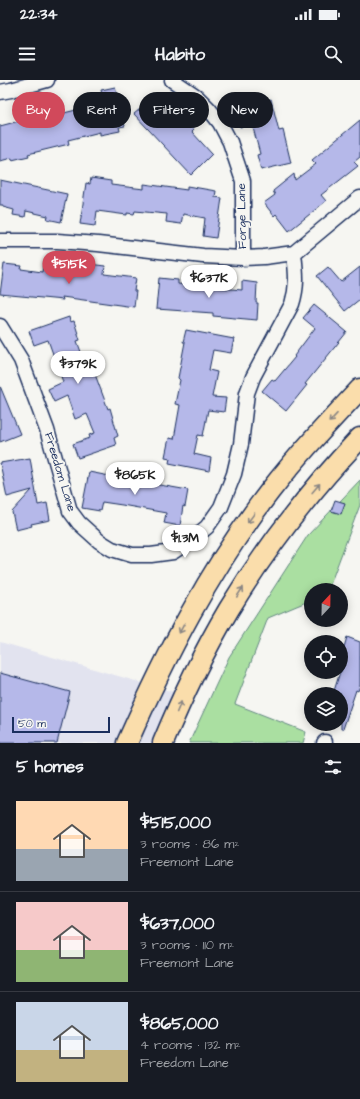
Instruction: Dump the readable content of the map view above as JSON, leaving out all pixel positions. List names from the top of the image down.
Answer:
{
  "streets": {
    "street": ["Forge Lane", "Freedom Lane"]
  },
  "scale_bar": "50 m",
  "north": "top",
  "page": {
    "status": "22:34",
    "header": "Habito",
    "chip": [
      "Buy",
      "Rent",
      "Filters",
      "New"
    ],
    "price": [
      "$515K",
      "$637K",
      "$379K",
      "$865K",
      "$1.3M"
    ],
    "scale": "50 m",
    "heading": "5 homes",
    "list": [
      {
        "name": "$515,000",
        "note": "3 rooms · 86 m² · Freemont Lane"
      },
      {
        "name": "$637,000",
        "note": "3 rooms · 110 m² · Freemont Lane"
      },
      {
        "name": "$865,000",
        "note": "4 rooms · 132 m² · Freedom Lane"
      }
    ]
  }
}
